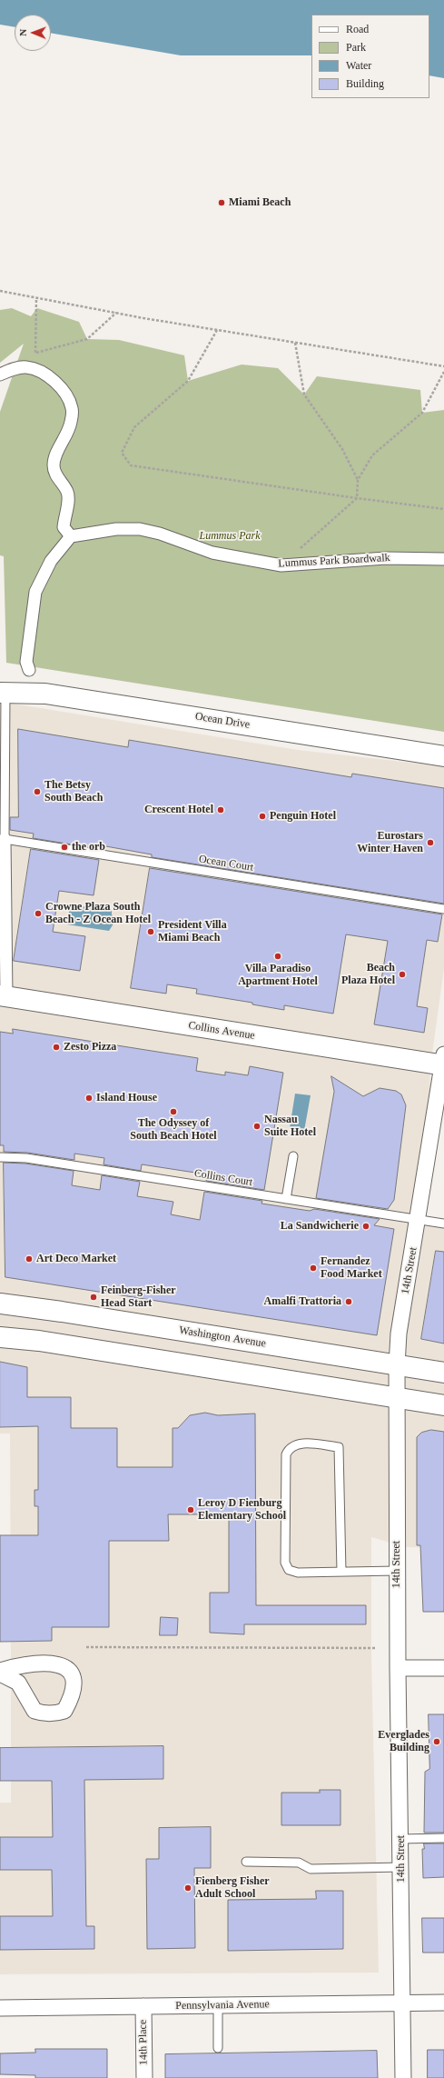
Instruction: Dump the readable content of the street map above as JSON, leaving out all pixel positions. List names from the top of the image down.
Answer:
{
  "streets": {
    "main road": ["Ocean Drive", "Collins Avenue", "Washington Avenue"],
    "street": [
      "Lummus Park Boardwalk",
      "14th Street",
      "Pennsylvania Avenue",
      "14th Place"
    ],
    "lane": ["Ocean Court", "Collins Court"]
  },
  "crossings": [
    ["Collins Avenue", "14th Street"],
    ["Collins Court", "14th Street"],
    ["14th Street", "Washington Avenue"],
    ["14th Street", "Pennsylvania Avenue"],
    ["Pennsylvania Avenue", "14th Place"]
  ],
  "parks": ["Lummus Park"],
  "places": [
    "Miami Beach",
    "The Betsy South Beach",
    "Crescent Hotel",
    "Penguin Hotel",
    "Eurostars Winter Haven",
    "the orb",
    "Crowne Plaza South Beach - Z Ocean Hotel",
    "President Villa Miami Beach",
    "Villa Paradiso Apartment Hotel",
    "Beach Plaza Hotel",
    "Zesto Pizza",
    "Island House",
    "The Odyssey of South Beach Hotel",
    "Nassau Suite Hotel",
    "La Sandwicherie",
    "Art Deco Market",
    "Fernandez Food Market",
    "Feinberg-Fisher Head Start",
    "Amalfi Trattoria",
    "Leroy D Fienburg Elementary School",
    "Everglades Building",
    "Fienberg Fisher Adult School"
  ],
  "legend": [
    "Road",
    "Park",
    "Water",
    "Building"
  ],
  "north": "left"
}
